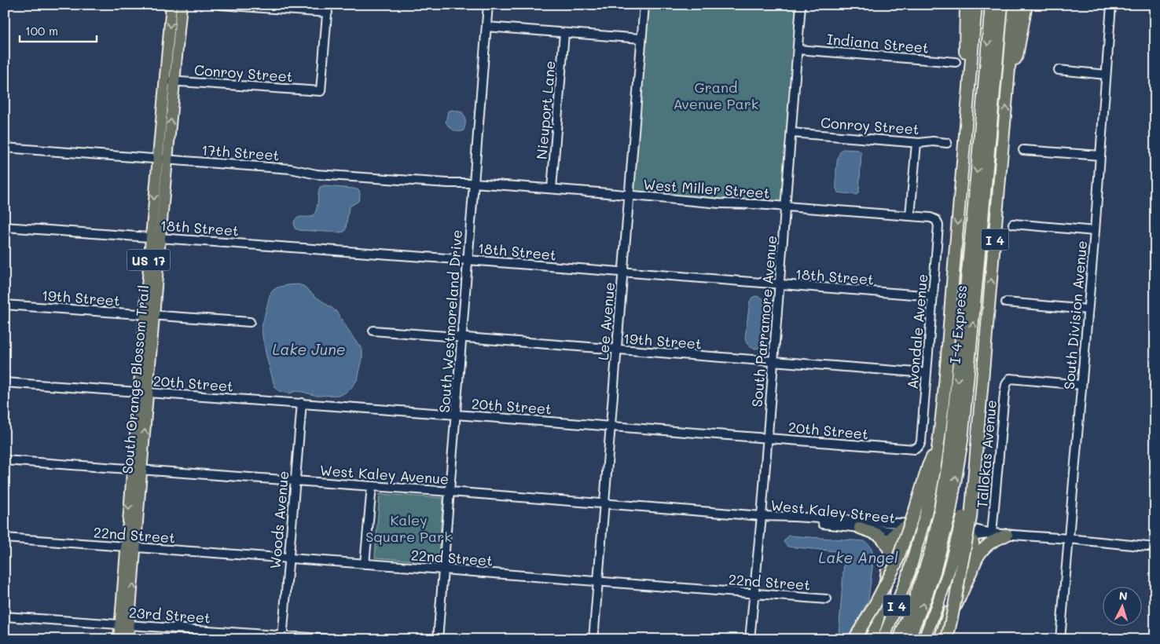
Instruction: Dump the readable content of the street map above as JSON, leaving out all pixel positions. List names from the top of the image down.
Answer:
{
  "streets": {
    "highway": ["I 4", "I-4 Express"],
    "main road": ["US 17", "South Orange Blossom Trail"],
    "street": [
      "Indiana Street",
      "Conroy Street",
      "Nieuport Lane",
      "17th Street",
      "West Miller Street",
      "18th Street",
      "19th Street",
      "South Division Avenue",
      "South Westmoreland Drive",
      "Lee Avenue",
      "South Parramore Avenue",
      "Avondale Avenue",
      "20th Street",
      "Tallokas Avenue",
      "West Kaley Avenue",
      "West Kaley Street",
      "Woods Avenue",
      "22nd Street",
      "23rd Street"
    ]
  },
  "crossings": [
    ["Indiana Street", "South Parramore Avenue"],
    ["Conroy Street", "South Parramore Avenue"],
    ["Conroy Street", "South Orange Blossom Trail"],
    ["Nieuport Lane", "West Miller Street"],
    ["17th Street", "West Miller Street"],
    ["17th Street", "South Westmoreland Drive"],
    ["17th Street", "South Orange Blossom Trail"],
    ["West Miller Street", "South Westmoreland Drive"],
    ["West Miller Street", "Lee Avenue"],
    ["West Miller Street", "South Parramore Avenue"],
    ["West Miller Street", "Avondale Avenue"],
    ["18th Street", "South Westmoreland Drive"],
    ["18th Street", "Lee Avenue"],
    ["18th Street", "South Parramore Avenue"],
    ["18th Street", "Avondale Avenue"],
    ["18th Street", "South Orange Blossom Trail"],
    ["I 4", "West Kaley Street"],
    ["19th Street", "South Westmoreland Drive"],
    ["19th Street", "Lee Avenue"],
    ["19th Street", "South Parramore Avenue"],
    ["19th Street", "Avondale Avenue"],
    ["19th Street", "South Orange Blossom Trail"],
    ["South Division Avenue", "Tallokas Avenue"],
    ["South Division Avenue", "West Kaley Street"],
    ["South Westmoreland Drive", "20th Street"],
    ["South Westmoreland Drive", "West Kaley Avenue"],
    ["South Westmoreland Drive", "22nd Street"],
    ["Lee Avenue", "20th Street"],
    ["Lee Avenue", "West Kaley Avenue"],
    ["Lee Avenue", "22nd Street"],
    ["South Parramore Avenue", "20th Street"],
    ["South Parramore Avenue", "West Kaley Avenue"],
    ["South Parramore Avenue", "West Kaley Street"],
    ["South Parramore Avenue", "22nd Street"],
    ["Avondale Avenue", "20th Street"],
    ["South Orange Blossom Trail", "20th Street"],
    ["South Orange Blossom Trail", "West Kaley Avenue"],
    ["South Orange Blossom Trail", "22nd Street"],
    ["South Orange Blossom Trail", "23rd Street"],
    ["20th Street", "Woods Avenue"],
    ["Tallokas Avenue", "West Kaley Street"],
    ["West Kaley Avenue", "West Kaley Street"],
    ["West Kaley Avenue", "Woods Avenue"],
    ["Woods Avenue", "22nd Street"],
    ["Woods Avenue", "23rd Street"]
  ],
  "water": ["Lake June", "Lake Angel"],
  "parks": ["Grand Avenue Park", "Kaley Square Park"],
  "scale_bar": "100 m",
  "north": "top"
}
